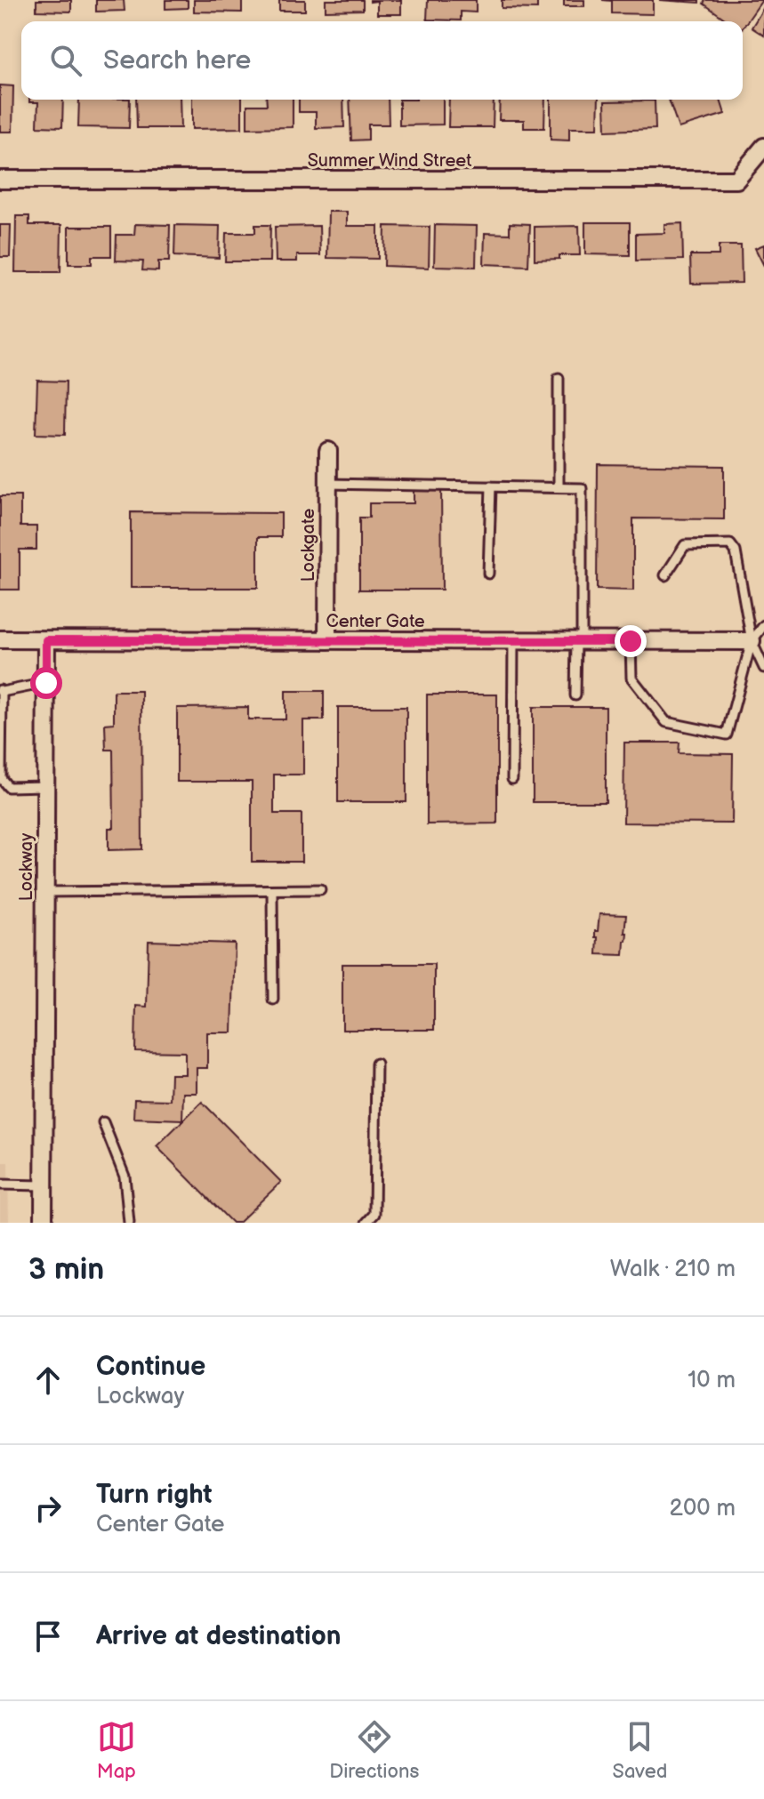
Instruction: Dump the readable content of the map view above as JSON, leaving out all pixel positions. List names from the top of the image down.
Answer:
{
  "streets": {
    "street": [
      "Summer Wind Street",
      "Lockgate",
      "Center Gate",
      "Lockway"
    ]
  },
  "crossings": [
    ["Lockgate", "Center Gate"],
    ["Center Gate", "Lockway"]
  ],
  "page": {
    "search": "Search here",
    "heading": ["3 min", "Walk · 210 m"],
    "list": [
      ["Continue", "Lockway", "10 m"],
      ["Turn right", "Center Gate", "200 m"],
      "Arrive at destination"
    ],
    "nav": ["Map", "Directions", "Saved"]
  }
}
